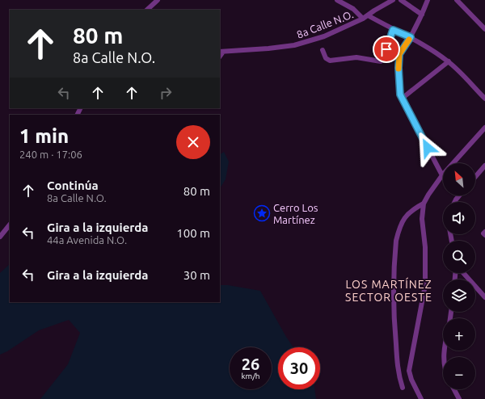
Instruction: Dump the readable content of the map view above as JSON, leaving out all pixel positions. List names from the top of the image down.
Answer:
{
  "streets": {
    "street": ["8a Calle N.O."]
  },
  "districts": ["LOS MARTÍNEZ SECTOR OESTE"],
  "places": {
    "place": ["Cerro Los Martínez"]
  },
  "north": "top left",
  "page": {
    "turn": ["80 m", "8a Calle N.O."],
    "heading": ["1 min", "240 m · 17:06"],
    "map_buttons": ["+", "−"],
    "list": [
      {
        "name": "Continúa",
        "note": "8a Calle N.O.",
        "value": "80 m"
      },
      {
        "name": "Gira a la izquierda",
        "note": "44a Avenida N.O.",
        "value": "100 m"
      },
      {
        "name": "Gira a la izquierda",
        "value": "30 m"
      }
    ],
    "speed": "26 km/h",
    "limit": "30"
  }
}
